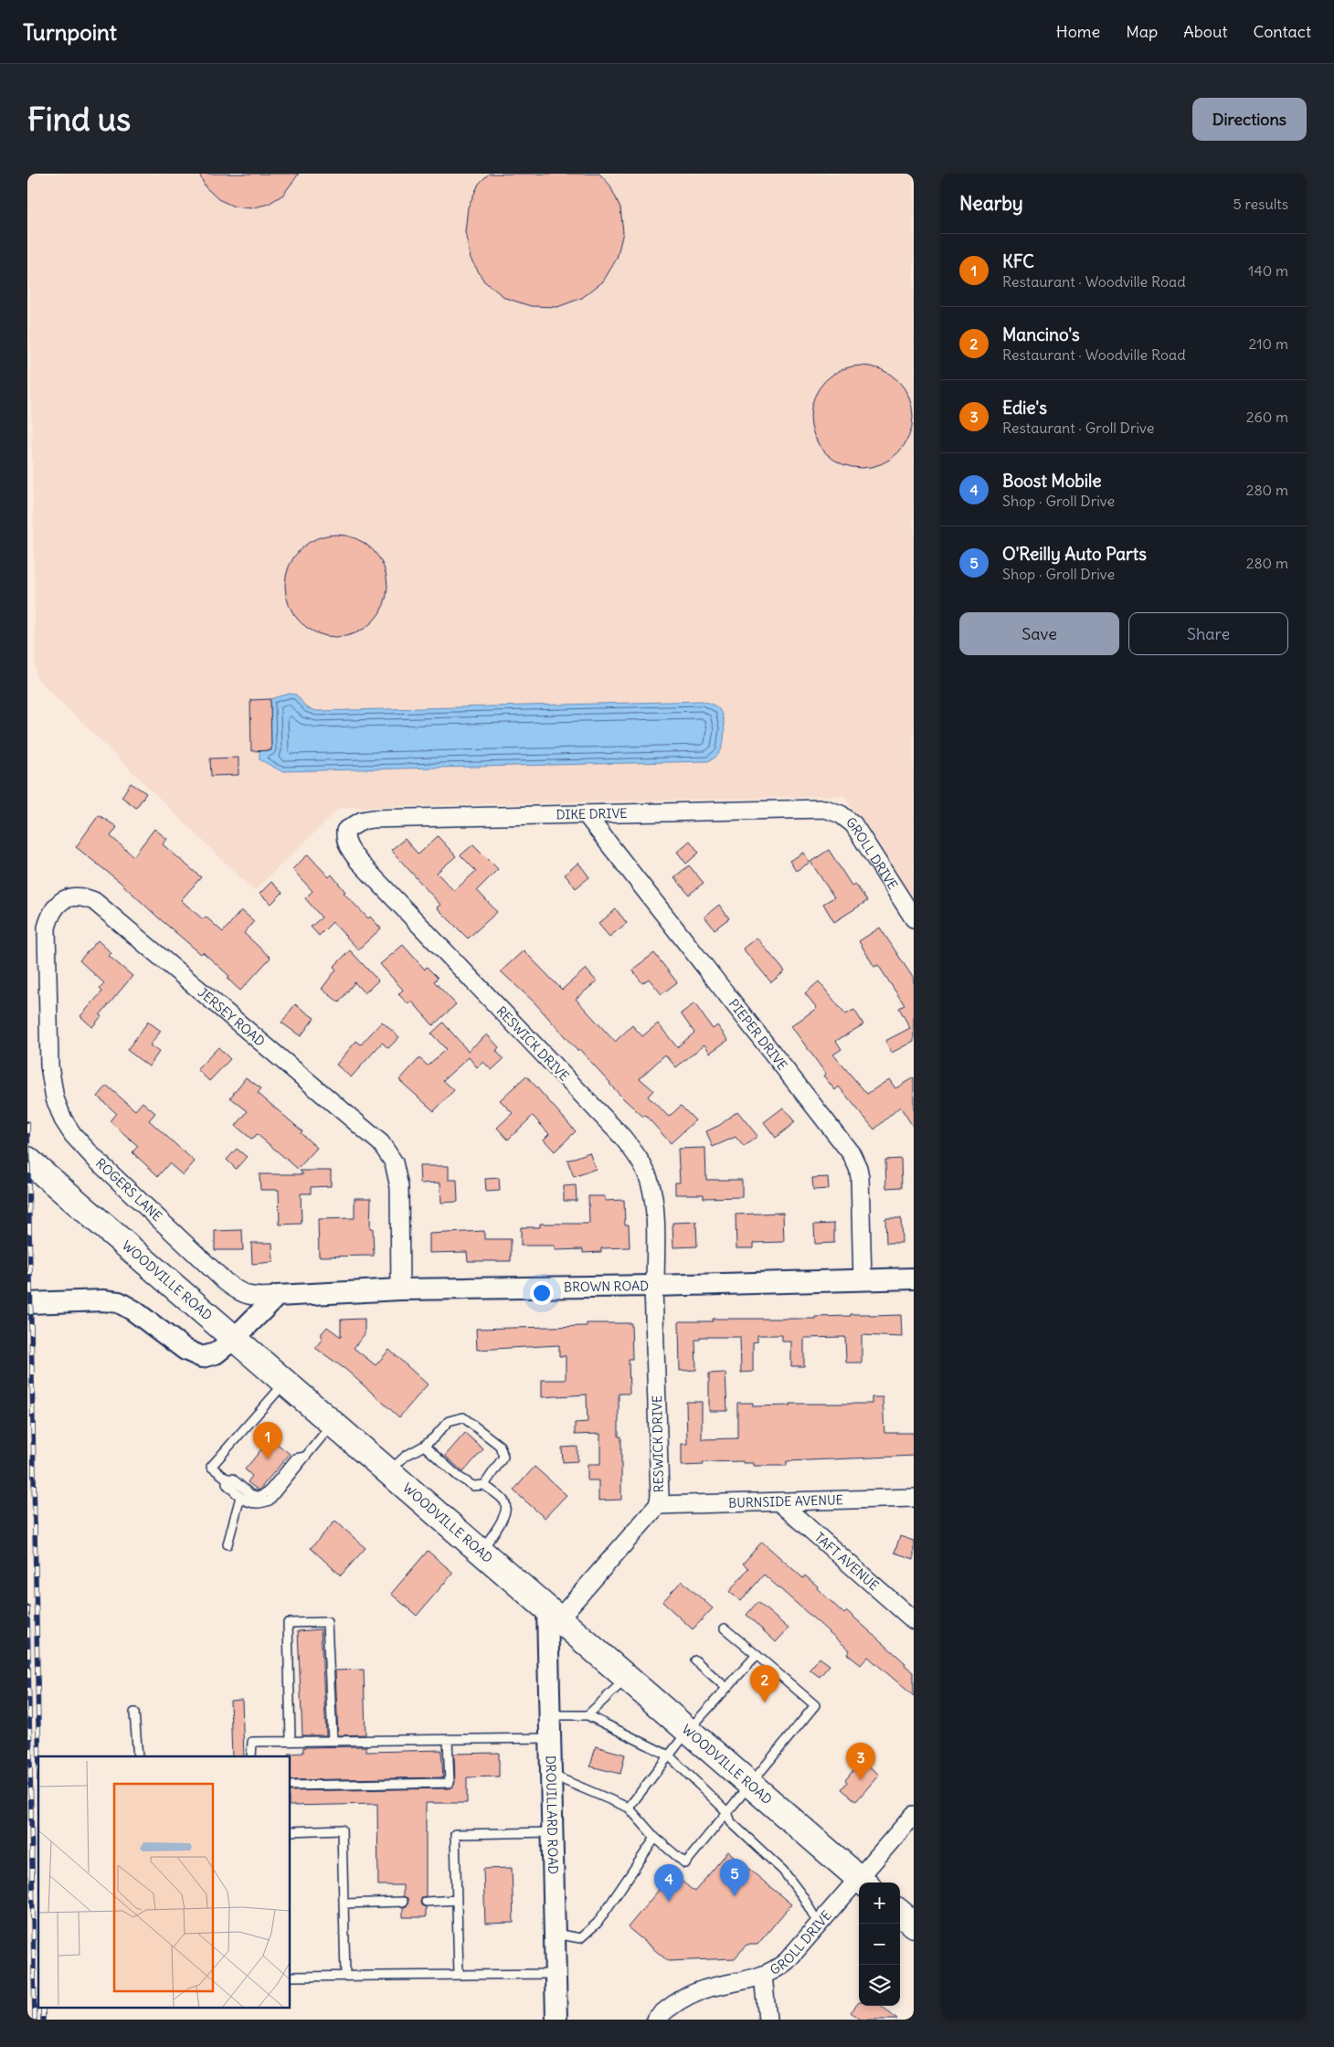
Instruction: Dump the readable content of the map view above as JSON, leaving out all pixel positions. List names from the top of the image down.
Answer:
{
  "streets": {
    "main road": ["WOODVILLE ROAD"],
    "street": [
      "DIKE DRIVE",
      "GROLL DRIVE",
      "JERSEY ROAD",
      "PIEPER DRIVE",
      "RESWICK DRIVE",
      "ROGERS LANE",
      "BROWN ROAD",
      "BURNSIDE AVENUE",
      "TAFT AVENUE",
      "DROUILLARD ROAD"
    ]
  },
  "crossings": [
    ["DIKE DRIVE", "GROLL DRIVE"],
    ["DIKE DRIVE", "PIEPER DRIVE"],
    ["DIKE DRIVE", "RESWICK DRIVE"],
    ["GROLL DRIVE", "WOODVILLE ROAD"],
    ["JERSEY ROAD", "ROGERS LANE"],
    ["JERSEY ROAD", "BROWN ROAD"],
    ["PIEPER DRIVE", "BROWN ROAD"],
    ["RESWICK DRIVE", "WOODVILLE ROAD"],
    ["RESWICK DRIVE", "BROWN ROAD"],
    ["RESWICK DRIVE", "BURNSIDE AVENUE"],
    ["RESWICK DRIVE", "DROUILLARD ROAD"],
    ["ROGERS LANE", "BROWN ROAD"],
    ["WOODVILLE ROAD", "DROUILLARD ROAD"],
    ["BURNSIDE AVENUE", "TAFT AVENUE"]
  ],
  "page": {
    "header": "Turnpoint",
    "nav": [
      "Home",
      "Map",
      "About",
      "Contact"
    ],
    "buttons": [
      "Directions",
      ["Save", "Share"]
    ],
    "title": "Find us",
    "heading": ["Nearby", "5 results"],
    "list": [
      {
        "mark": "1",
        "name": "KFC",
        "note": "Restaurant · Woodville Road",
        "value": "140 m"
      },
      {
        "mark": "2",
        "name": "Mancino's",
        "note": "Restaurant · Woodville Road",
        "value": "210 m"
      },
      {
        "mark": "3",
        "name": "Edie's",
        "note": "Restaurant · Groll Drive",
        "value": "260 m"
      },
      {
        "mark": "4",
        "name": "Boost Mobile",
        "note": "Shop · Groll Drive",
        "value": "280 m"
      },
      {
        "mark": "5",
        "name": "O'Reilly Auto Parts",
        "note": "Shop · Groll Drive",
        "value": "280 m"
      }
    ],
    "pins": [
      "1",
      "2",
      "3",
      "5",
      "4"
    ],
    "map_buttons": ["+", "−"]
  }
}
